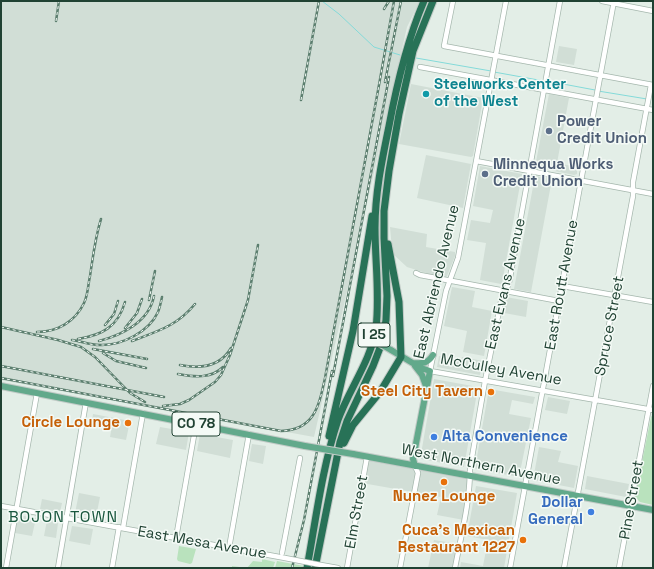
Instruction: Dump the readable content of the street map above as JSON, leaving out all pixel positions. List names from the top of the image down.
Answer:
{
  "streets": {
    "highway": ["I 25"],
    "main road": [
      "East Abriendo Avenue",
      "McCulley Avenue",
      "CO 78",
      "West Northern Avenue"
    ],
    "street": [
      "East Evans Avenue",
      "East Routt Avenue",
      "Spruce Street",
      "Pine Street",
      "Elm Street",
      "East Mesa Avenue"
    ]
  },
  "crossings": [
    ["East Abriendo Avenue", "McCulley Avenue"],
    ["East Abriendo Avenue", "West Northern Avenue"],
    ["East Evans Avenue", "McCulley Avenue"],
    ["East Evans Avenue", "West Northern Avenue"],
    ["East Routt Avenue", "McCulley Avenue"],
    ["East Routt Avenue", "West Northern Avenue"],
    ["Spruce Street", "McCulley Avenue"],
    ["Spruce Street", "West Northern Avenue"],
    ["I 25", "East Mesa Avenue"],
    ["McCulley Avenue", "Pine Street"],
    ["CO 78", "West Northern Avenue"],
    ["West Northern Avenue", "Pine Street"],
    ["West Northern Avenue", "Elm Street"]
  ],
  "districts": ["BOJON TOWN"],
  "places": [
    "Steelworks Center of the West",
    "Power Credit Union",
    "Minnequa Works Credit Union",
    "Steel City Tavern",
    "Circle Lounge",
    "Alta Convenience",
    "Nunez Lounge",
    "Dollar General",
    "Cuca's Mexican Restaurant 1227"
  ]
}
